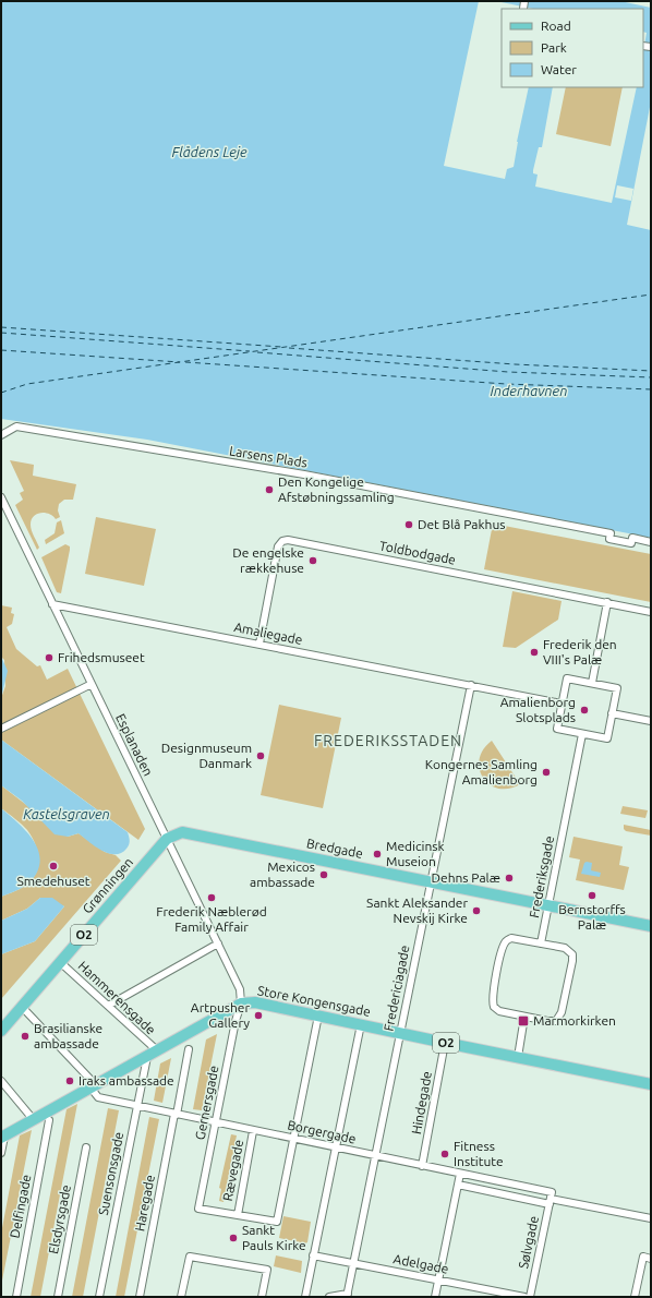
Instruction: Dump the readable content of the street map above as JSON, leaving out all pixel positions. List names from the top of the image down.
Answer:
{
  "streets": {
    "main road": [
      "Bredgade",
      "Grønningen",
      "O2",
      "Store Kongensgade"
    ],
    "street": [
      "Larsens Plads",
      "Toldbodgade",
      "Amaliegade",
      "Esplanaden",
      "Frederiksgade",
      "Fredericiagade",
      "Hammerensgade",
      "Gernersgade",
      "Hindegade",
      "Borgergade",
      "Rævegade",
      "Suensonsgade",
      "Haregade",
      "Delfingade",
      "Elsdyrsgade",
      "Sølvgade",
      "Adelgade"
    ]
  },
  "crossings": [
    ["Toldbodgade", "Amaliegade"],
    ["Amaliegade", "Esplanaden"],
    ["Amaliegade", "Fredericiagade"],
    ["Esplanaden", "Bredgade"],
    ["Esplanaden", "Grønningen"],
    ["Esplanaden", "Store Kongensgade"],
    ["Esplanaden", "Gernersgade"],
    ["Bredgade", "Frederiksgade"],
    ["Bredgade", "Grønningen"],
    ["Bredgade", "Fredericiagade"],
    ["Grønningen", "Hammerensgade"],
    ["Grønningen", "Borgergade"],
    ["Fredericiagade", "Store Kongensgade"],
    ["Fredericiagade", "Borgergade"],
    ["Fredericiagade", "Adelgade"],
    ["Hammerensgade", "Store Kongensgade"],
    ["Hammerensgade", "Suensonsgade"],
    ["Store Kongensgade", "Gernersgade"],
    ["Store Kongensgade", "Hindegade"],
    ["Store Kongensgade", "Borgergade"],
    ["Store Kongensgade", "Suensonsgade"],
    ["Gernersgade", "Borgergade"],
    ["Gernersgade", "Rævegade"],
    ["Hindegade", "Borgergade"],
    ["Borgergade", "Rævegade"],
    ["Borgergade", "Suensonsgade"],
    ["Borgergade", "Haregade"],
    ["Borgergade", "Sølvgade"]
  ],
  "districts": ["FREDERIKSSTADEN"],
  "water": ["Flådens Leje", "Inderhavnen", "Kastelsgraven"],
  "places": {
    "other": [
      "Den Kongelige Afstøbningssamling",
      "Det Blå Pakhus",
      "De engelske rækkehuse",
      "Frederik den VIII's Palæ",
      "Frihedsmuseet",
      "Amalienborg Slotsplads",
      "Designmuseum Danmark",
      "Kongernes Samling Amalienborg",
      "Medicinsk Museion",
      "Smedehuset",
      "Mexicos ambassade",
      "Dehns Palæ",
      "Bernstorffs Palæ",
      "Frederik Næblerød Family Affair",
      "Sankt Aleksander Nevskij Kirke",
      "Artpusher Gallery",
      "Brasilianske ambassade",
      "Iraks ambassade",
      "Fitness Institute",
      "Sankt Pauls Kirke"
    ],
    "transit": ["Marmorkirken"]
  },
  "legend": ["Road", "Park", "Water"]
}
